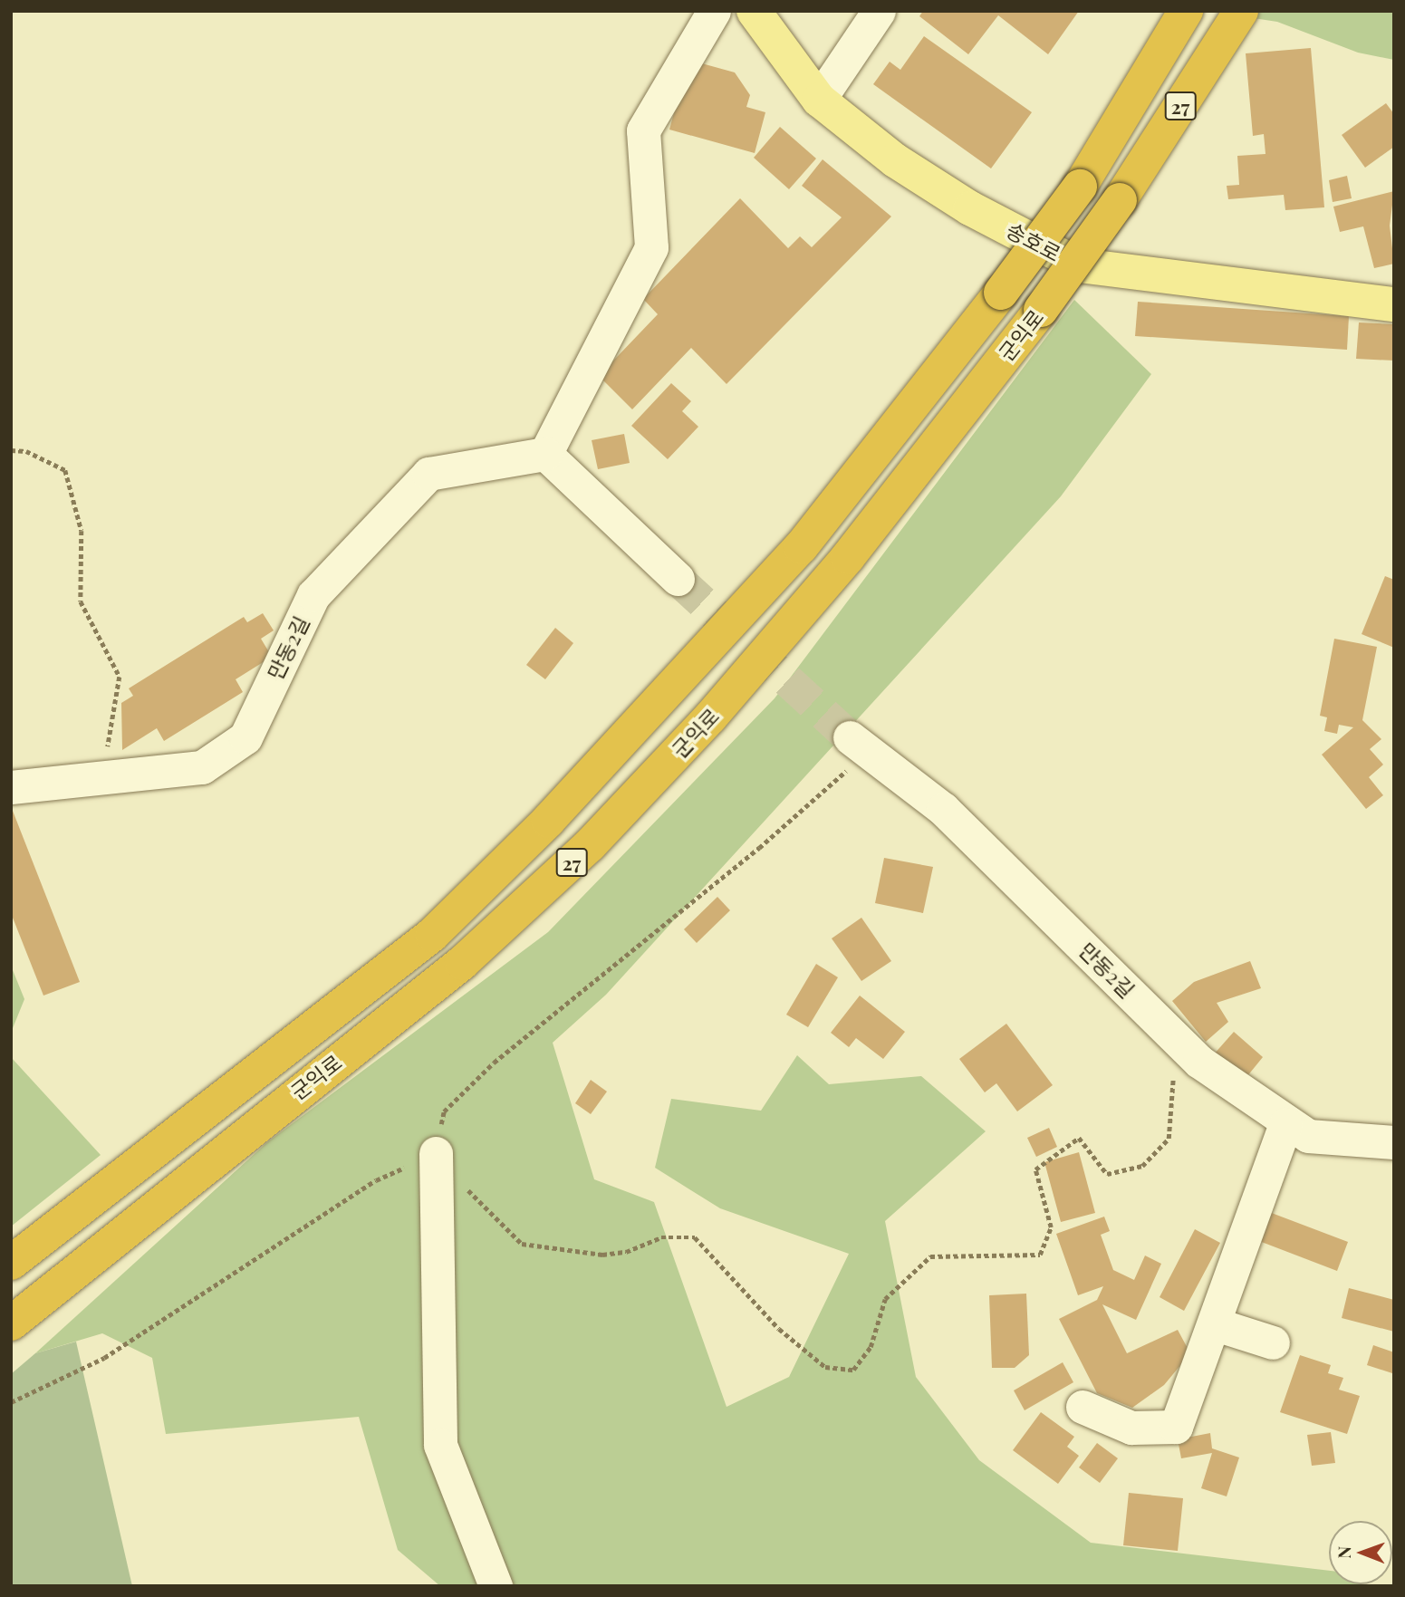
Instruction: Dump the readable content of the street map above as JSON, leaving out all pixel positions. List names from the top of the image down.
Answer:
{
  "streets": {
    "highway": ["27", "군익로"],
    "main road": ["송호로"],
    "street": ["만동2길"]
  },
  "north": "left"
}
